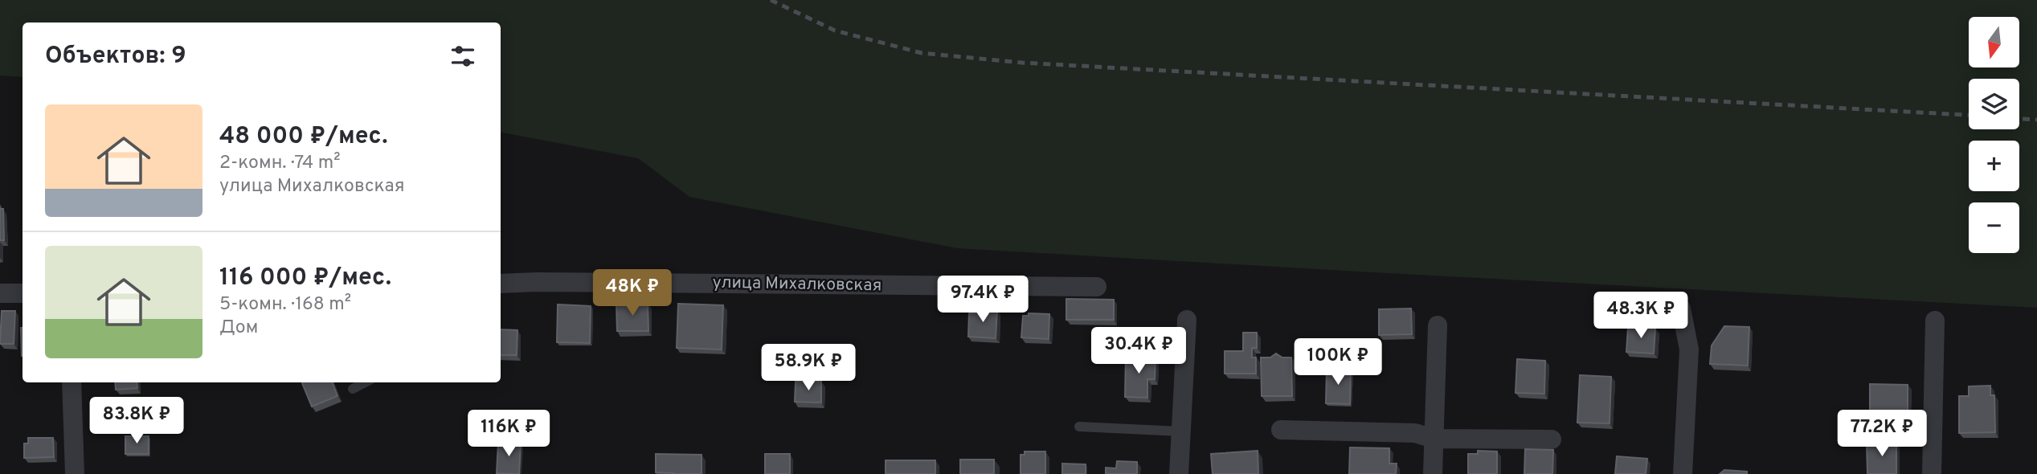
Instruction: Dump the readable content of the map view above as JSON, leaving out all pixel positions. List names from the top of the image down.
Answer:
{
  "streets": {
    "street": ["улица Михалковская"]
  },
  "north": "bottom",
  "page": {
    "map_buttons": ["+", "−"],
    "heading": "Объектов: 9",
    "list": [
      {
        "name": "48 000 ₽/мес.",
        "note": "2-комн. · 74 m² · улица Михалковская"
      },
      {
        "name": "116 000 ₽/мес.",
        "note": "5-комн. · 168 m² · Дом"
      }
    ],
    "price": [
      "48K ₽",
      "97.4K ₽",
      "48.3K ₽",
      "30.4K ₽",
      "100K ₽",
      "58.9K ₽",
      "83.8K ₽",
      "116K ₽",
      "77.2K ₽"
    ]
  }
}
